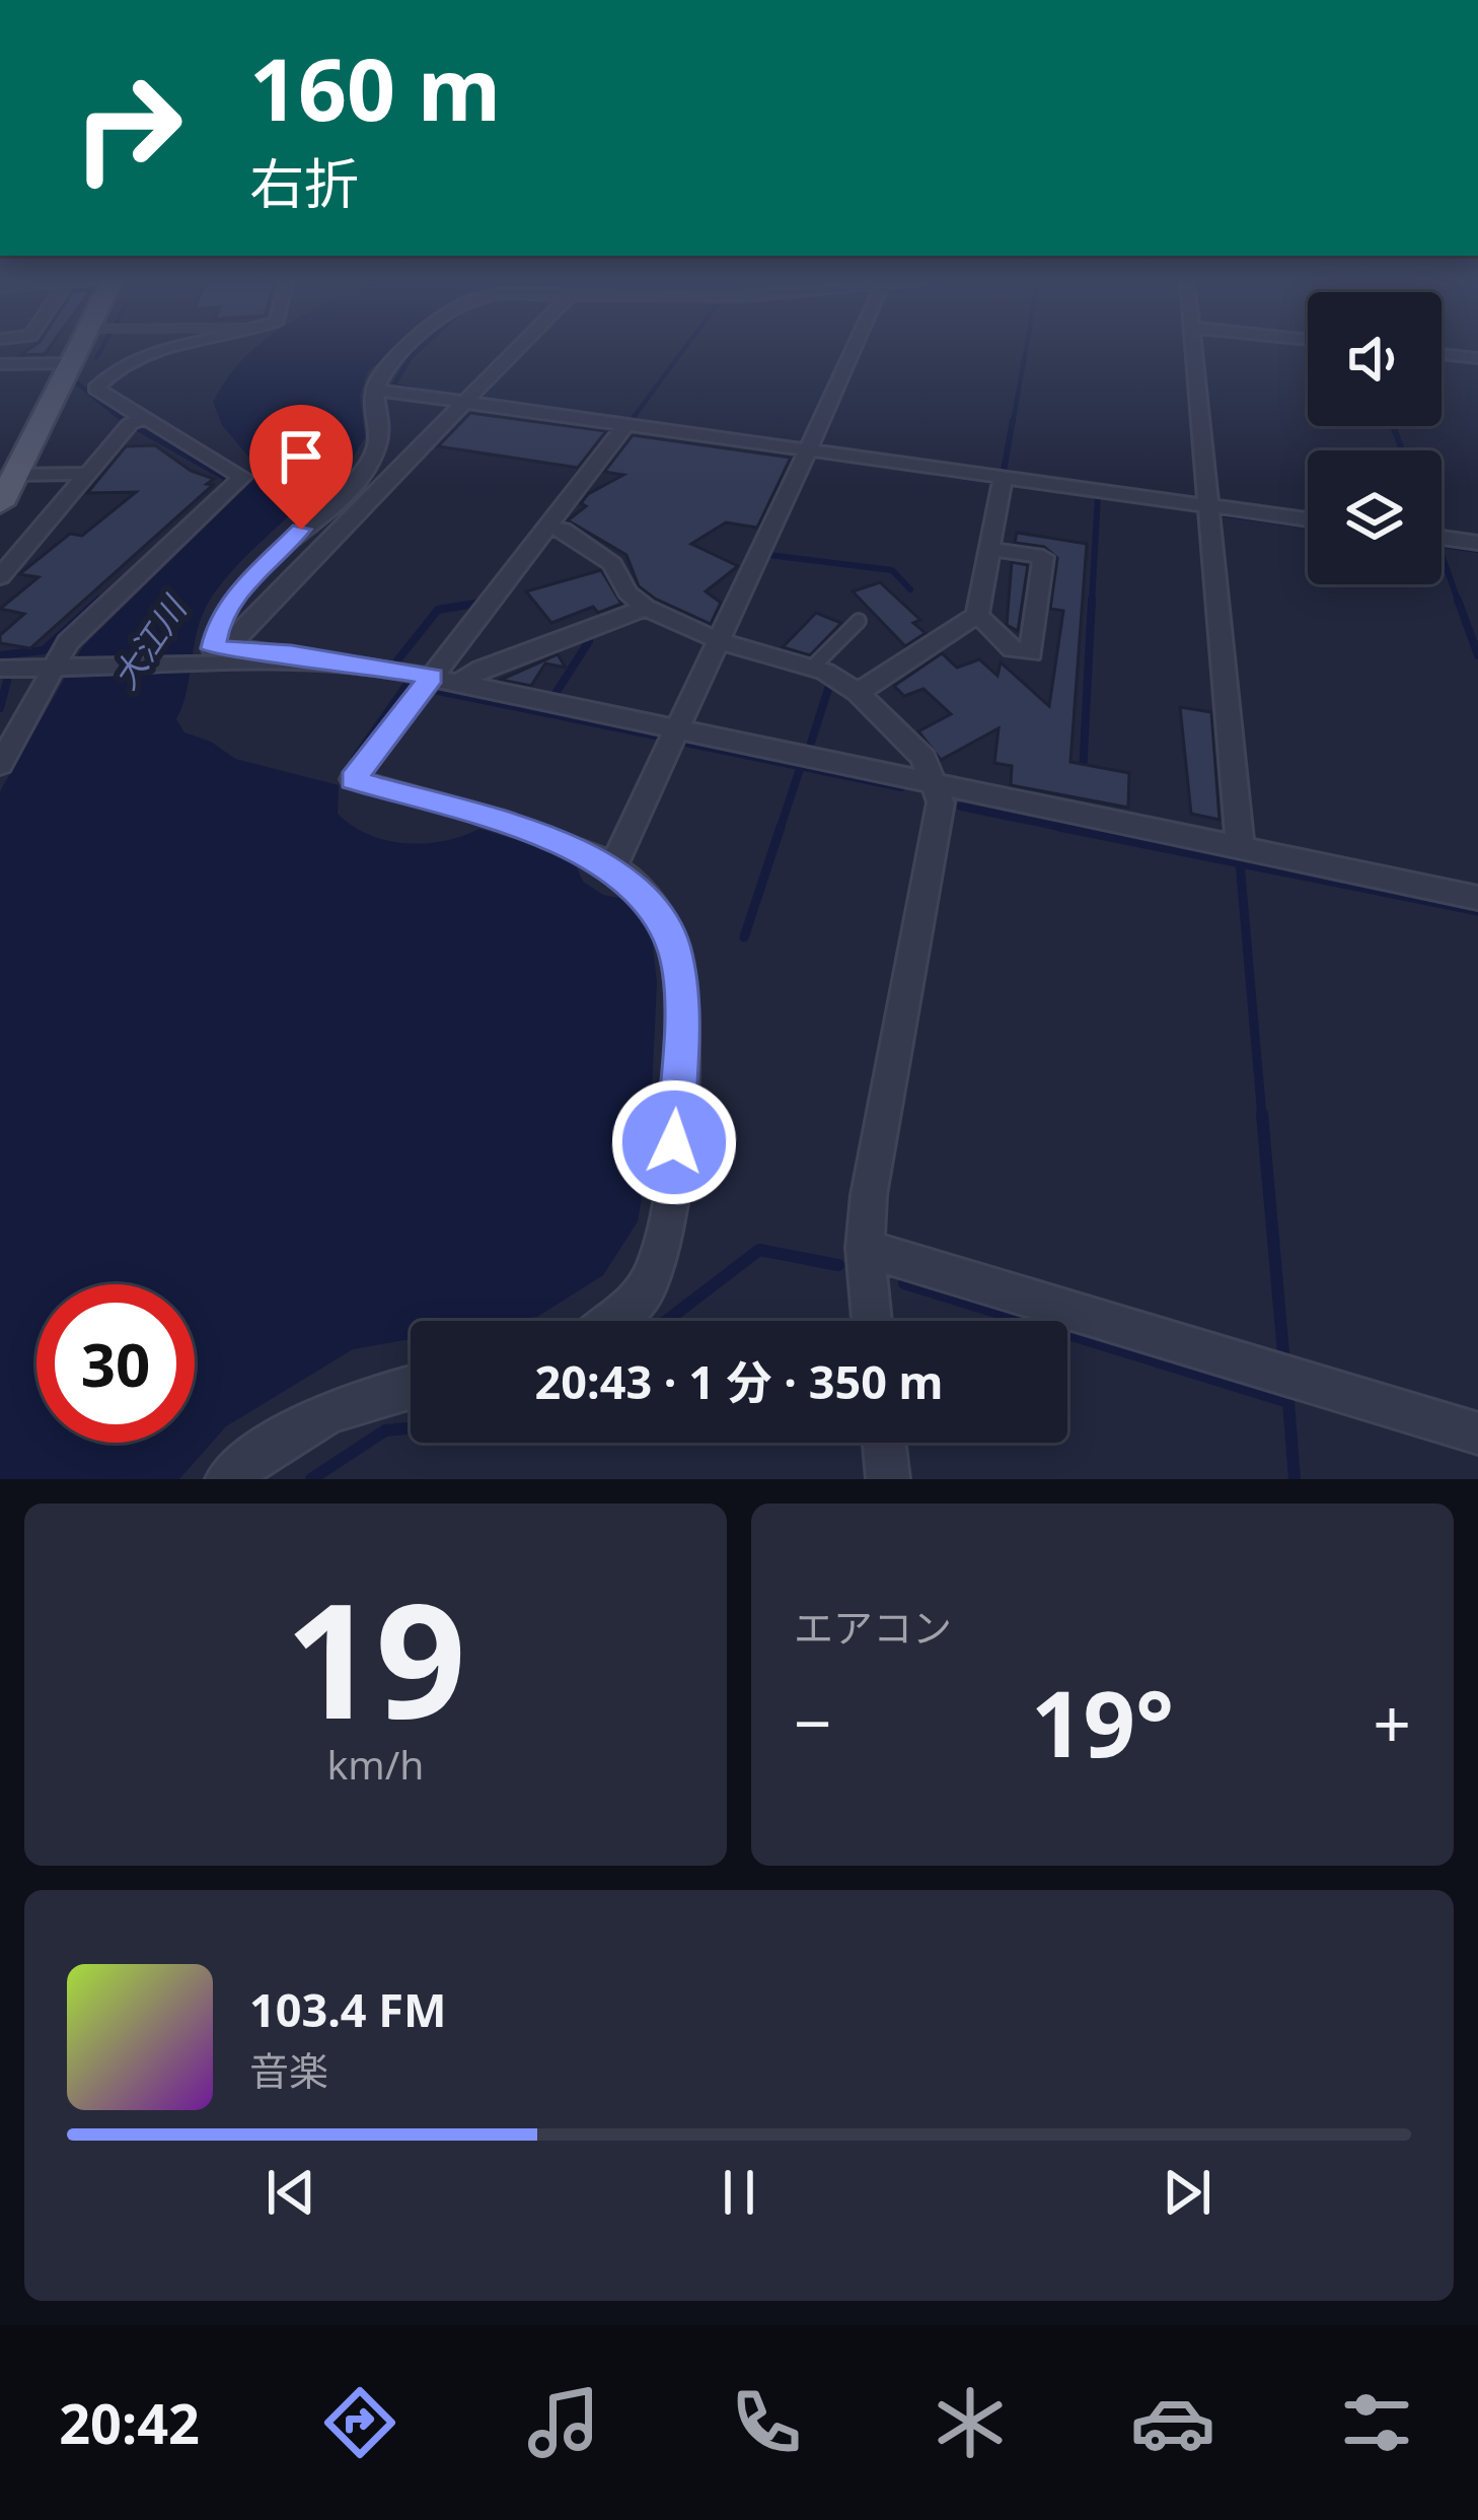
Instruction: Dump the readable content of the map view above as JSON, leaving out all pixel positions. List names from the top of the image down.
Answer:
{
  "water": ["大江川"],
  "page": {
    "turn": ["160 m", "右折"],
    "limit": "30",
    "trip": "20:43 · 1 分 · 350 m",
    "tile": [
      ["19", "km/h"],
      "エアコン"
    ],
    "heat": ["−", "19°", "+"],
    "song": ["103.4 FM", "音楽"],
    "tabs": "20:42"
  }
}
